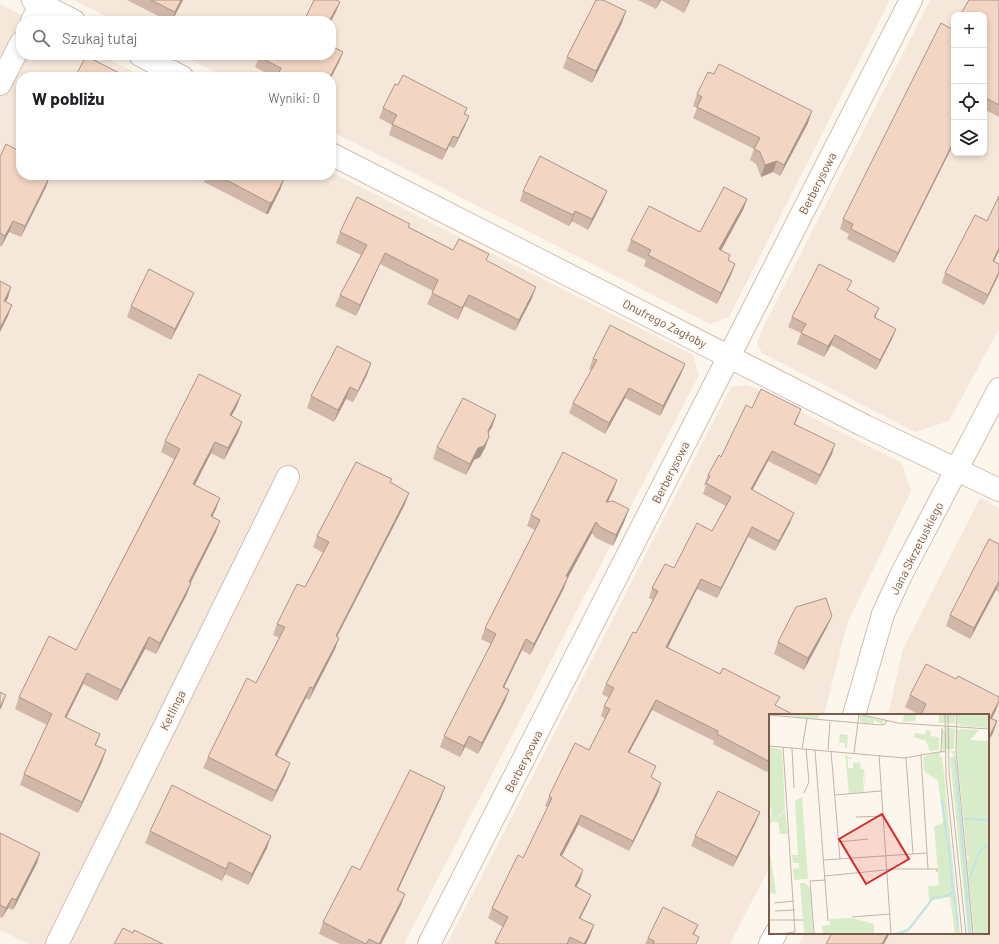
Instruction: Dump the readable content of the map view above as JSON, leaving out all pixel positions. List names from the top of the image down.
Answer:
{
  "streets": {
    "street": [
      "Berberysowa",
      "Onufrego Zagłoby",
      "Jana Skrzetuskiego",
      "Ketlinga"
    ]
  },
  "crossings": [
    ["Berberysowa", "Onufrego Zagłoby"],
    ["Onufrego Zagłoby", "Jana Skrzetuskiego"]
  ],
  "page": {
    "map_buttons": ["+", "−"],
    "search": "Szukaj tutaj",
    "heading": ["W pobliżu", "Wyniki: 0"]
  }
}
